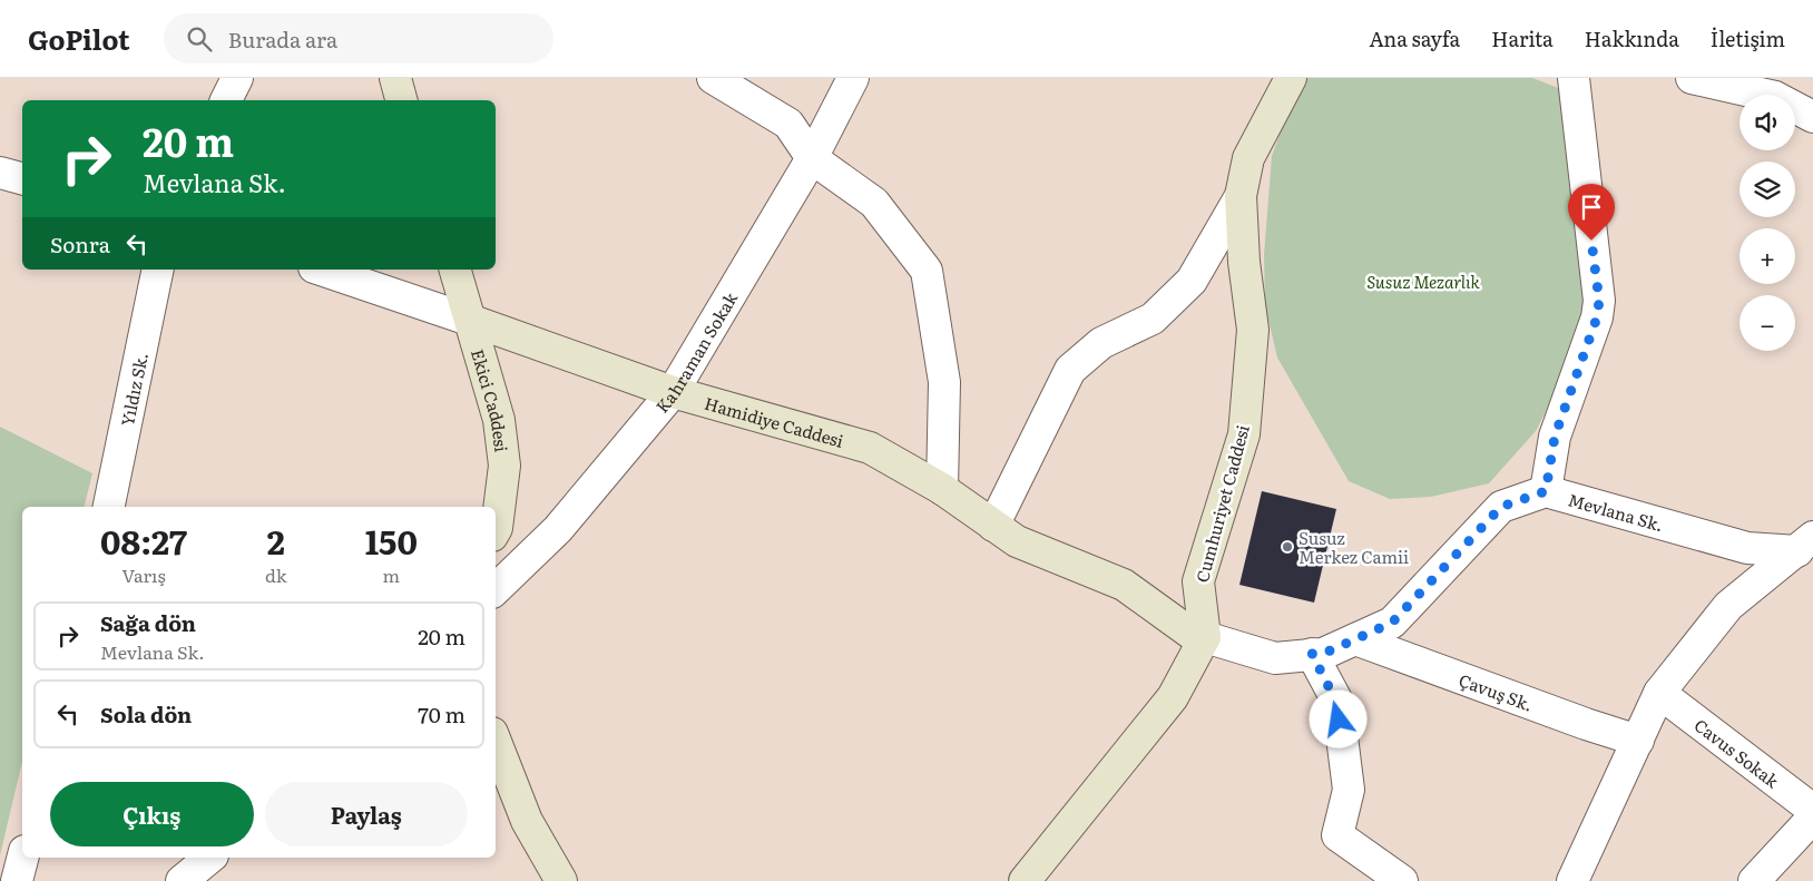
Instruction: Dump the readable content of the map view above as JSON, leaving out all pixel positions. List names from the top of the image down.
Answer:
{
  "streets": {
    "main road": ["Ekici Caddesi", "Hamidiye Caddesi", "Cumhuriyet Caddesi"],
    "street": [
      "Kahraman Sokak",
      "Yıldız Sk.",
      "Mevlana Sk.",
      "Çavuş Sk.",
      "Cavus Sokak"
    ]
  },
  "crossings": [
    ["Kahraman Sokak", "Hamidiye Caddesi"],
    ["Ekici Caddesi", "Hamidiye Caddesi"],
    ["Hamidiye Caddesi", "Cumhuriyet Caddesi"],
    ["Hamidiye Caddesi", "Mevlana Sk."],
    ["Cumhuriyet Caddesi", "Mevlana Sk."],
    ["Mevlana Sk.", "Çavuş Sk."]
  ],
  "parks": ["Susuz Mezarlık"],
  "places": ["Susuz Merkez Camii"],
  "page": {
    "header": "GoPilot",
    "search": "Burada ara",
    "nav": [
      "Ana sayfa",
      "Harita",
      "Hakkında",
      "İletişim"
    ],
    "map_buttons": ["+", "−"],
    "turn": ["20 m", "Mevlana Sk."],
    "then": "Sonra",
    "eta": [
      "08:27",
      "Varış",
      "2",
      "dk",
      "150",
      "m"
    ],
    "list": [
      {
        "name": "Sağa dön",
        "note": "Mevlana Sk.",
        "value": "20 m"
      },
      {
        "name": "Sola dön",
        "value": "70 m"
      }
    ],
    "buttons": ["Çıkış", "Paylaş"]
  }
}
